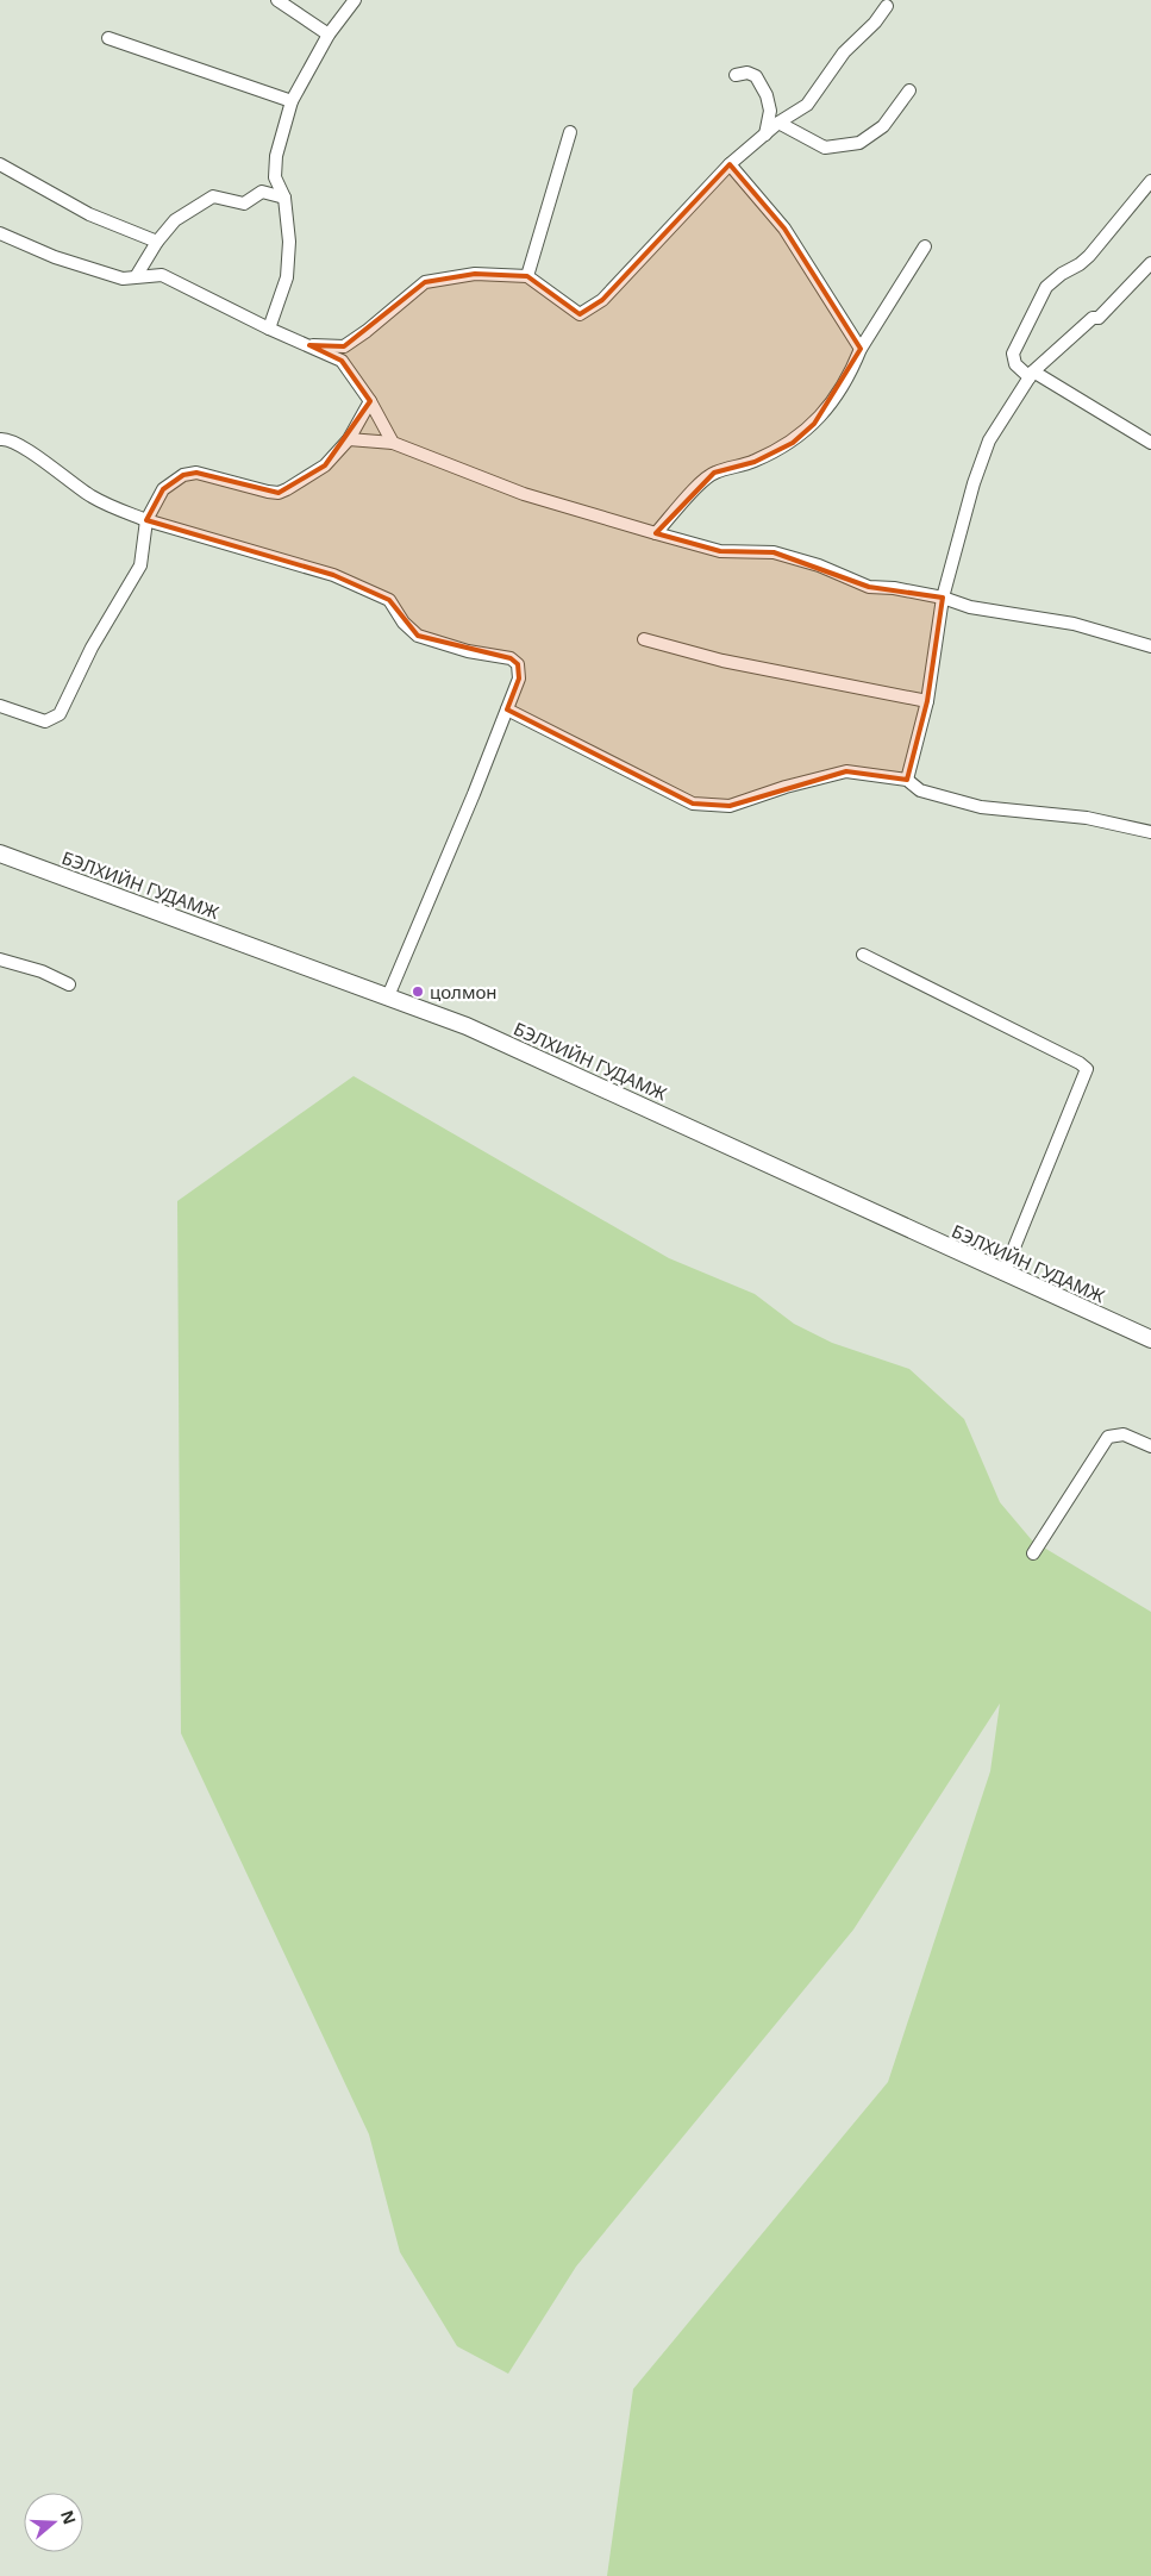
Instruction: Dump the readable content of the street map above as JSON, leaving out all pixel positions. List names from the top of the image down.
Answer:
{
  "streets": {
    "main road": ["БЭЛХИЙН ГУДАМЖ"]
  },
  "places": ["цолмон"],
  "north": "right"
}
